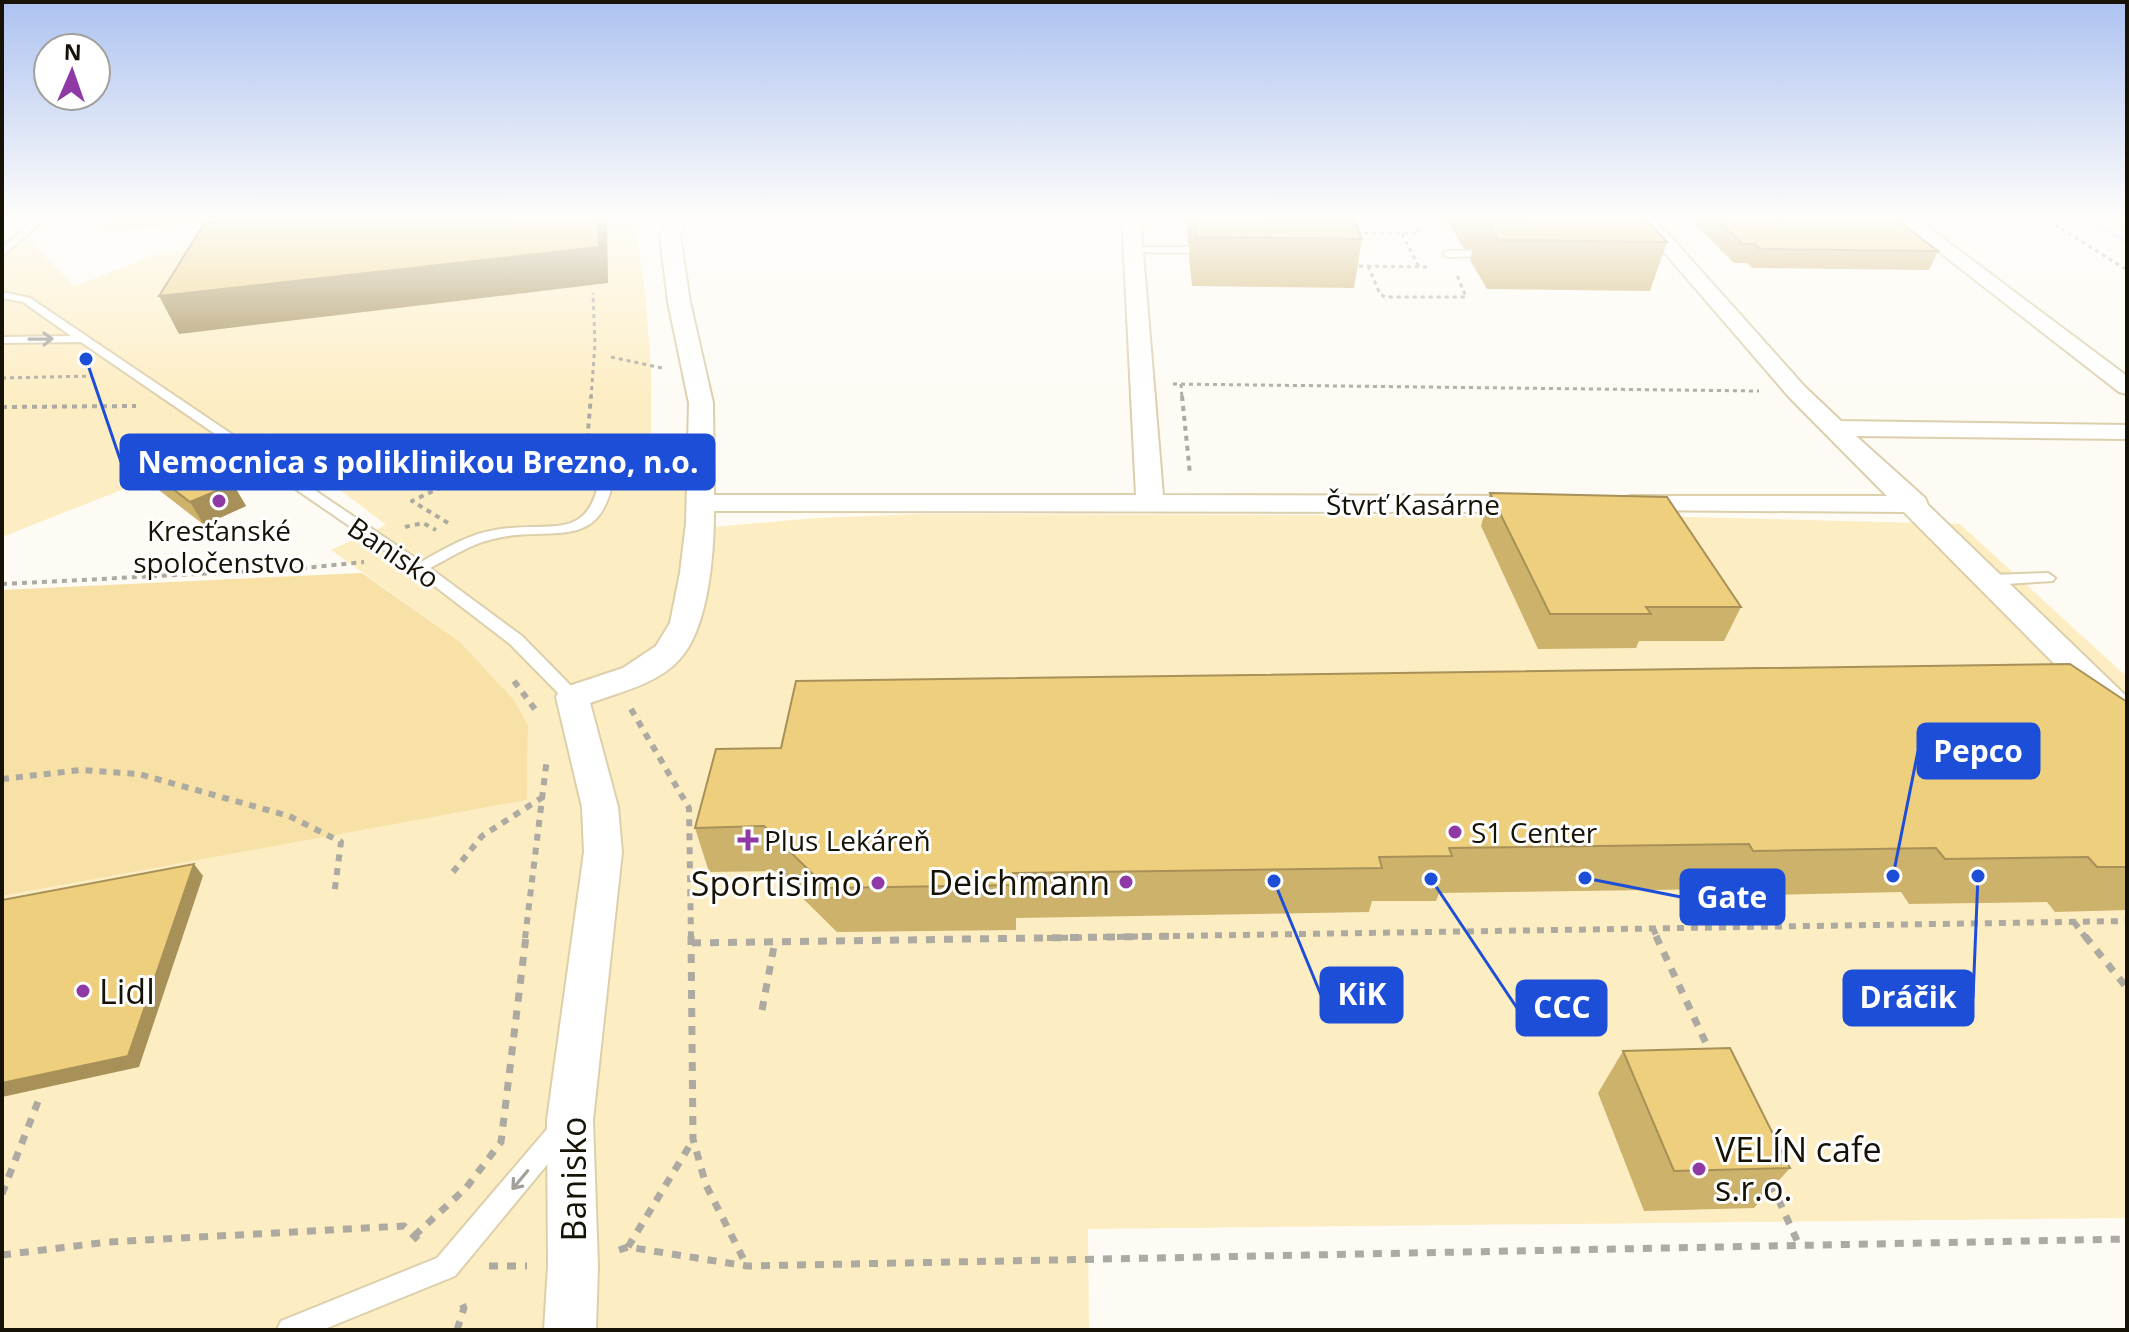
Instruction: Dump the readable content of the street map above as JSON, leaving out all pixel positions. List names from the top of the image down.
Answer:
{
  "streets": {
    "street": ["Štvrť Kasárne", "Banisko"]
  },
  "places": {
    "other": [
      "Nemocnica s poliklinikou Brezno, n.o.",
      "Kresťanské spoločenstvo",
      "S1 Center",
      "Pepco",
      "Dráčik",
      "Gate",
      "CCC",
      "KiK",
      "Deichmann",
      "Sportisimo",
      "Lidl",
      "VELÍN cafe s.r.o."
    ],
    "health": ["Plus Lekáreň"]
  },
  "north": "top"
}
